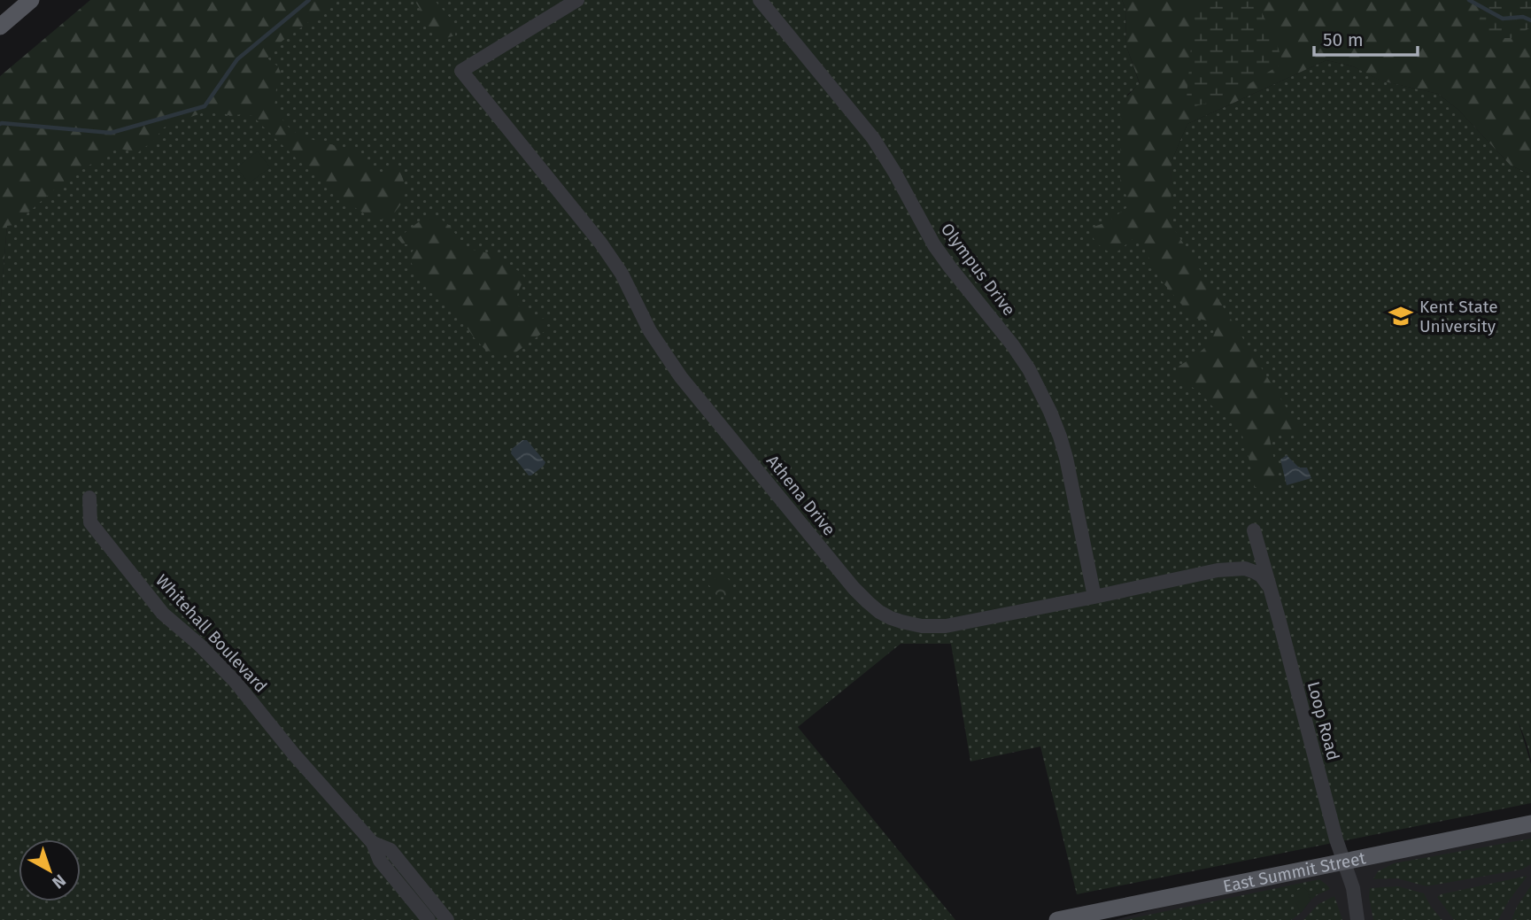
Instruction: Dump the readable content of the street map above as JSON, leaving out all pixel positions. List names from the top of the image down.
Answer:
{
  "streets": {
    "main road": ["East Summit Street"],
    "street": [
      "Olympus Drive",
      "Athena Drive",
      "Whitehall Boulevard",
      "Loop Road"
    ]
  },
  "crossings": [
    ["Olympus Drive", "Athena Drive"],
    ["Athena Drive", "Loop Road"],
    ["Loop Road", "East Summit Street"]
  ],
  "places": {
    "school or university": ["Kent State University"]
  },
  "scale_bar": "50 m",
  "north": "bottom right"
}
